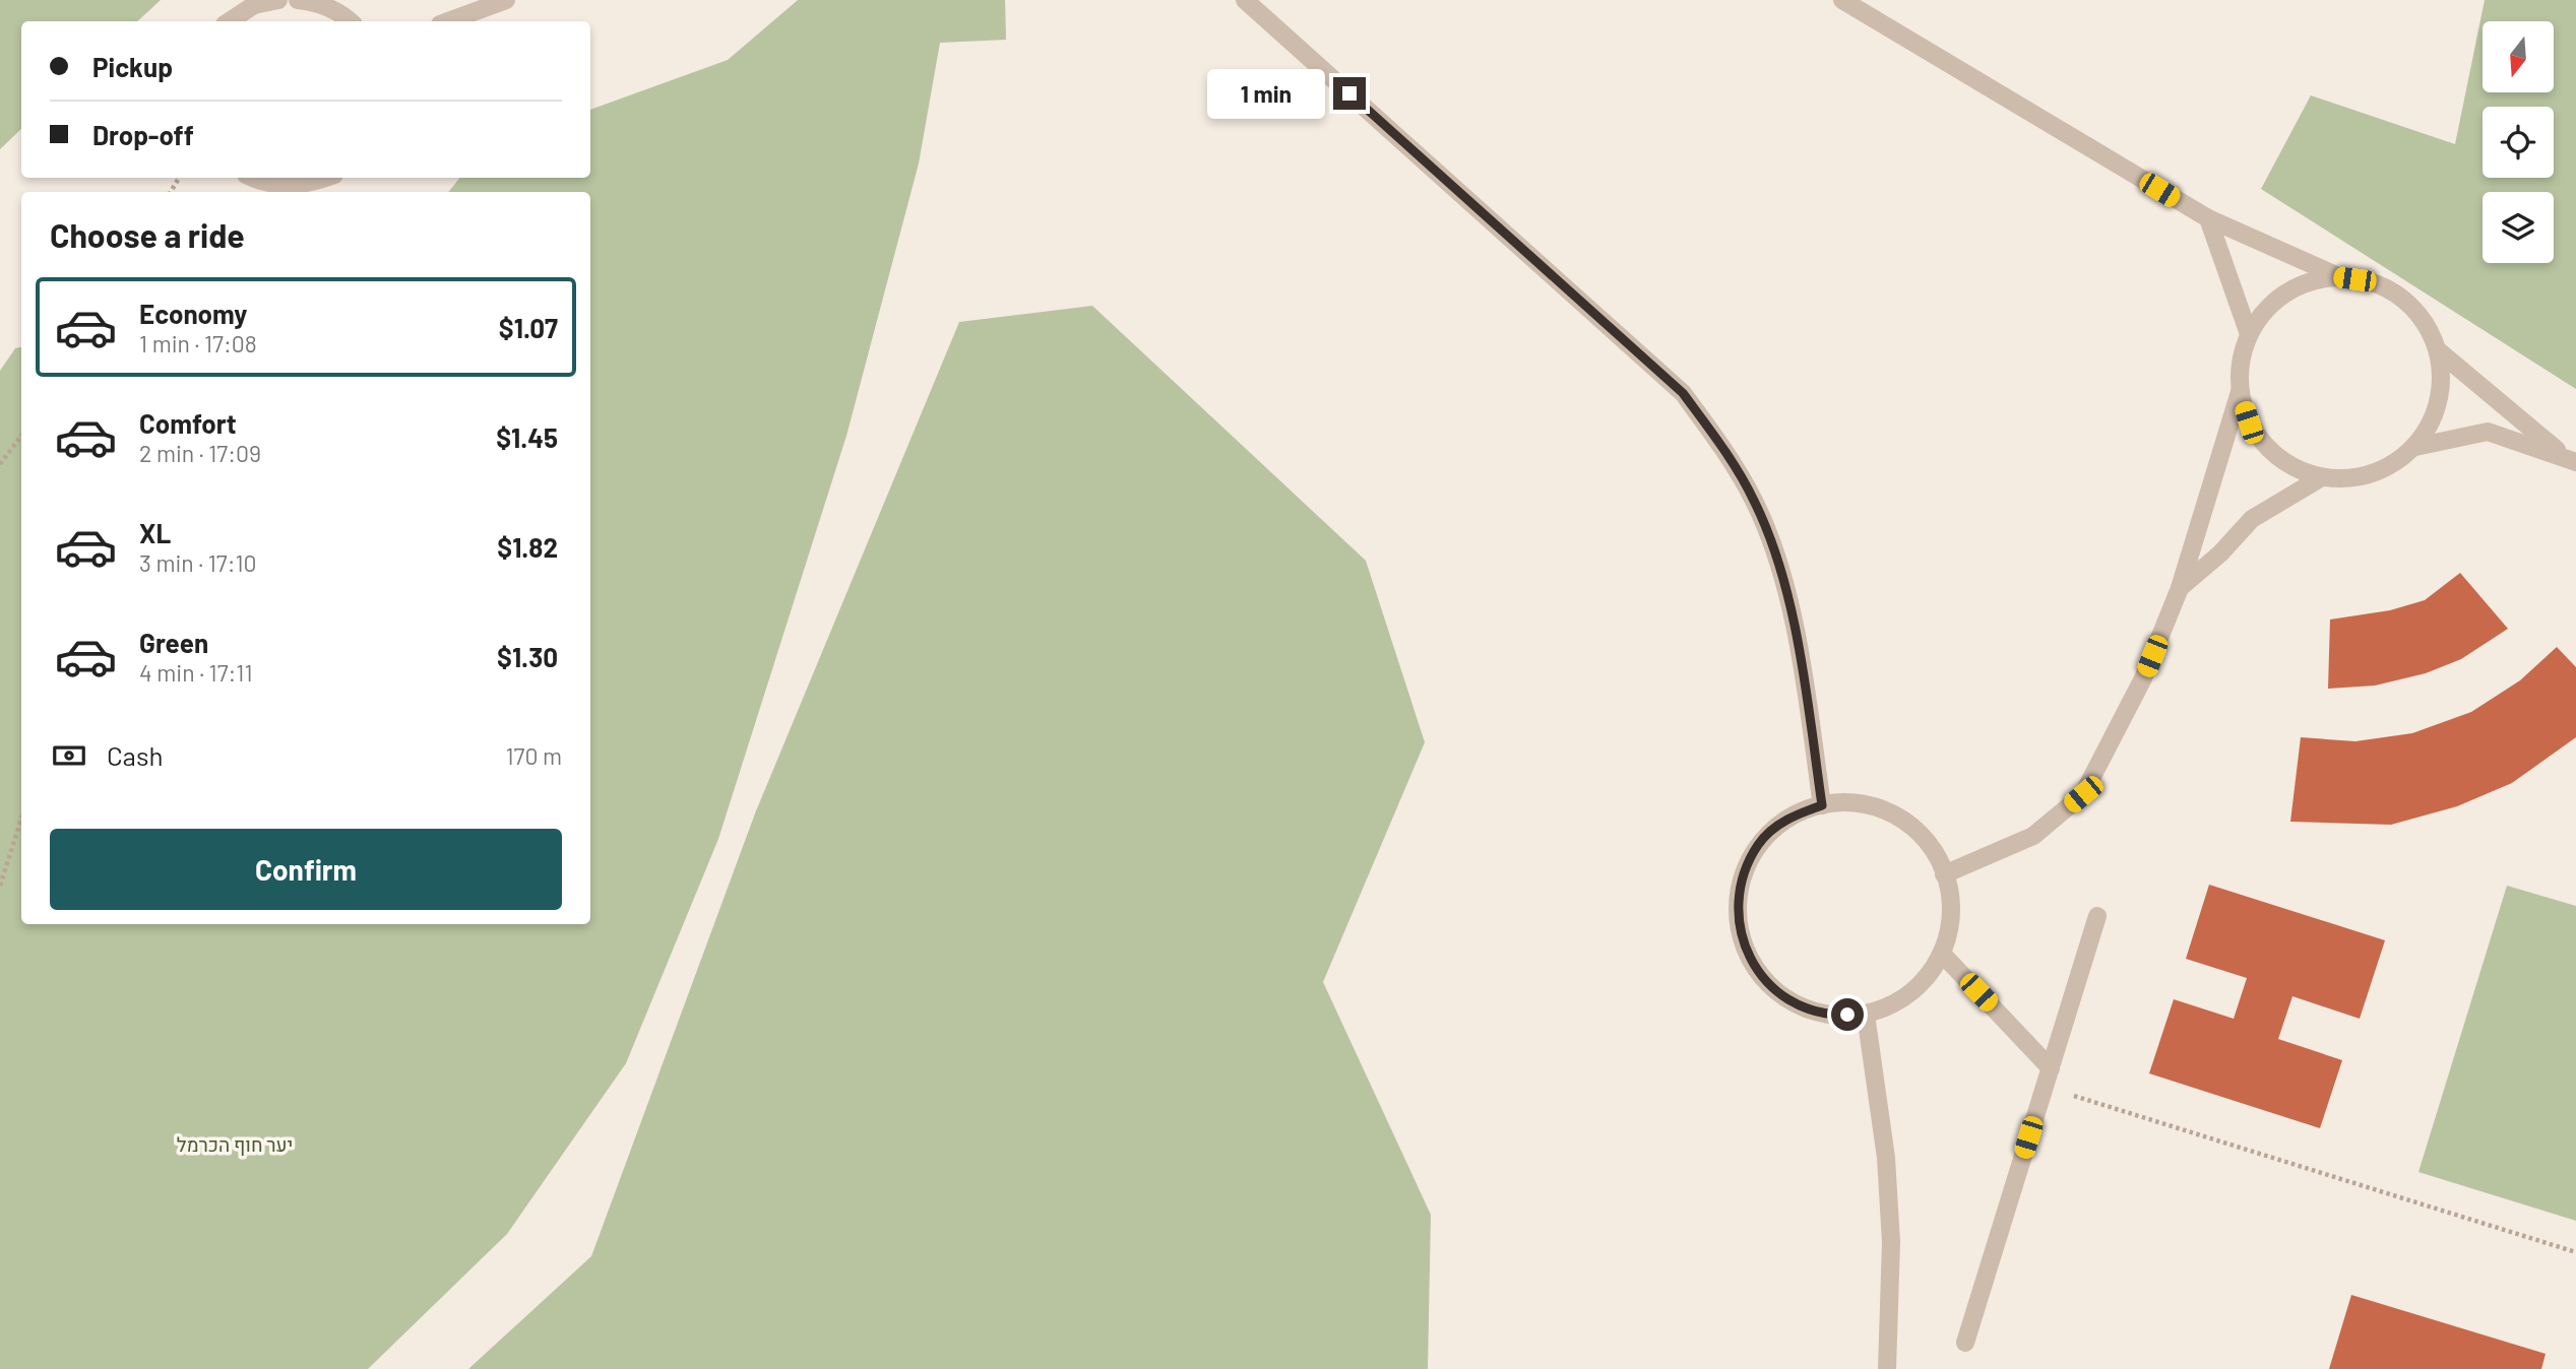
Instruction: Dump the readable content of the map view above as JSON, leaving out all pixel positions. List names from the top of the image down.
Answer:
{
  "parks": ["יער חוף הכרמל"],
  "north": "bottom",
  "page": {
    "banner": ["Pickup", "Drop-off"],
    "bubble": "1 min",
    "heading": "Choose a ride",
    "list": [
      {
        "name": "Economy",
        "note": "1 min · 17:08",
        "value": "$1.07"
      },
      {
        "name": "Comfort",
        "note": "2 min · 17:09",
        "value": "$1.45"
      },
      {
        "name": "XL",
        "note": "3 min · 17:10",
        "value": "$1.82"
      },
      {
        "name": "Green",
        "note": "4 min · 17:11",
        "value": "$1.30"
      }
    ],
    "pay": ["Cash", "170 m"],
    "buttons": "Confirm"
  }
}
